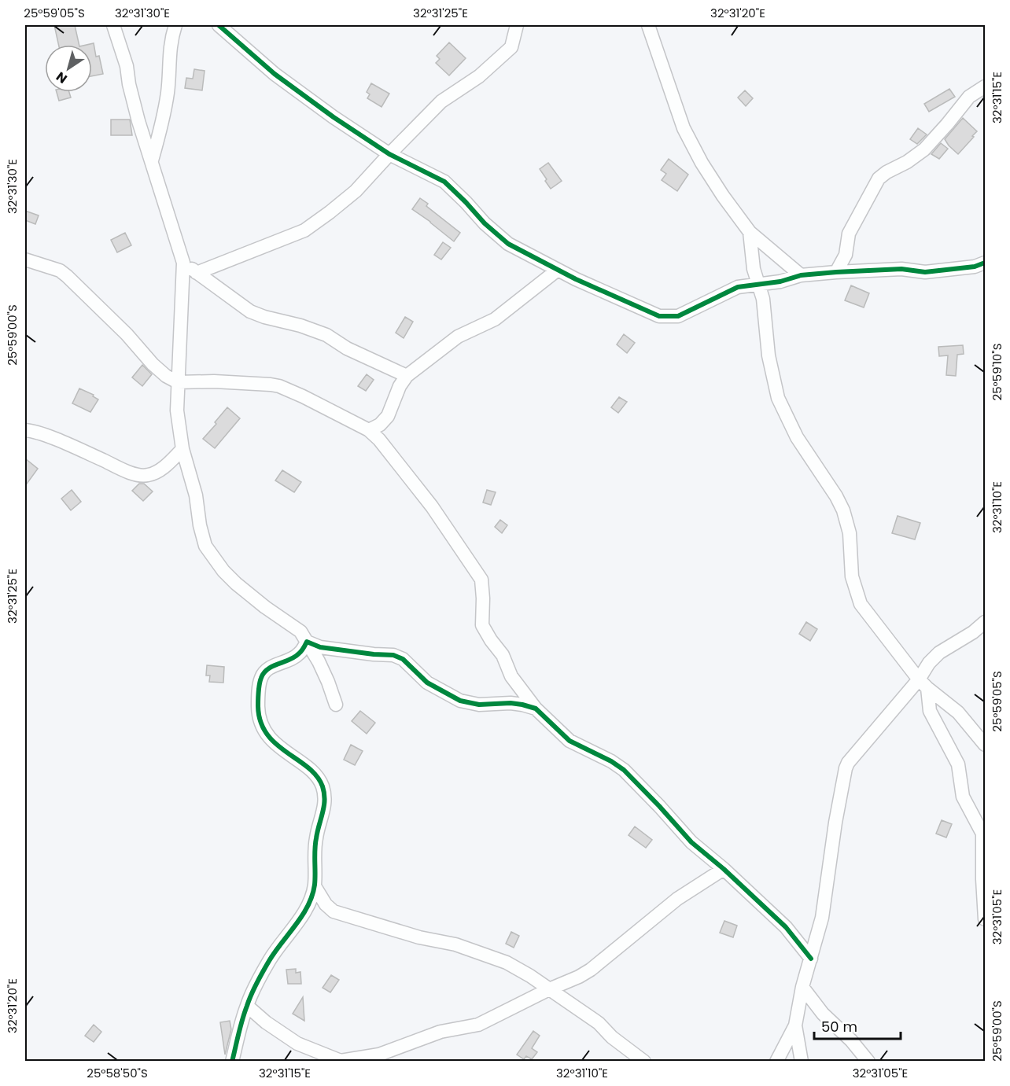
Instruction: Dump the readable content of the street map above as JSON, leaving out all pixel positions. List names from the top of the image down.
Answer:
{
  "scale_bar": "50 m",
  "north": "bottom left",
  "coordinates": [
    "25°59'05\"S",
    "32°31'30\"E",
    "32°31'25\"E",
    "32°31'20\"E",
    "32°31'15\"E",
    "25°59'00\"S",
    "25°59'10\"S",
    "32°31'10\"E",
    "32°31'05\"E",
    "25°58'50\"S"
  ]
}
